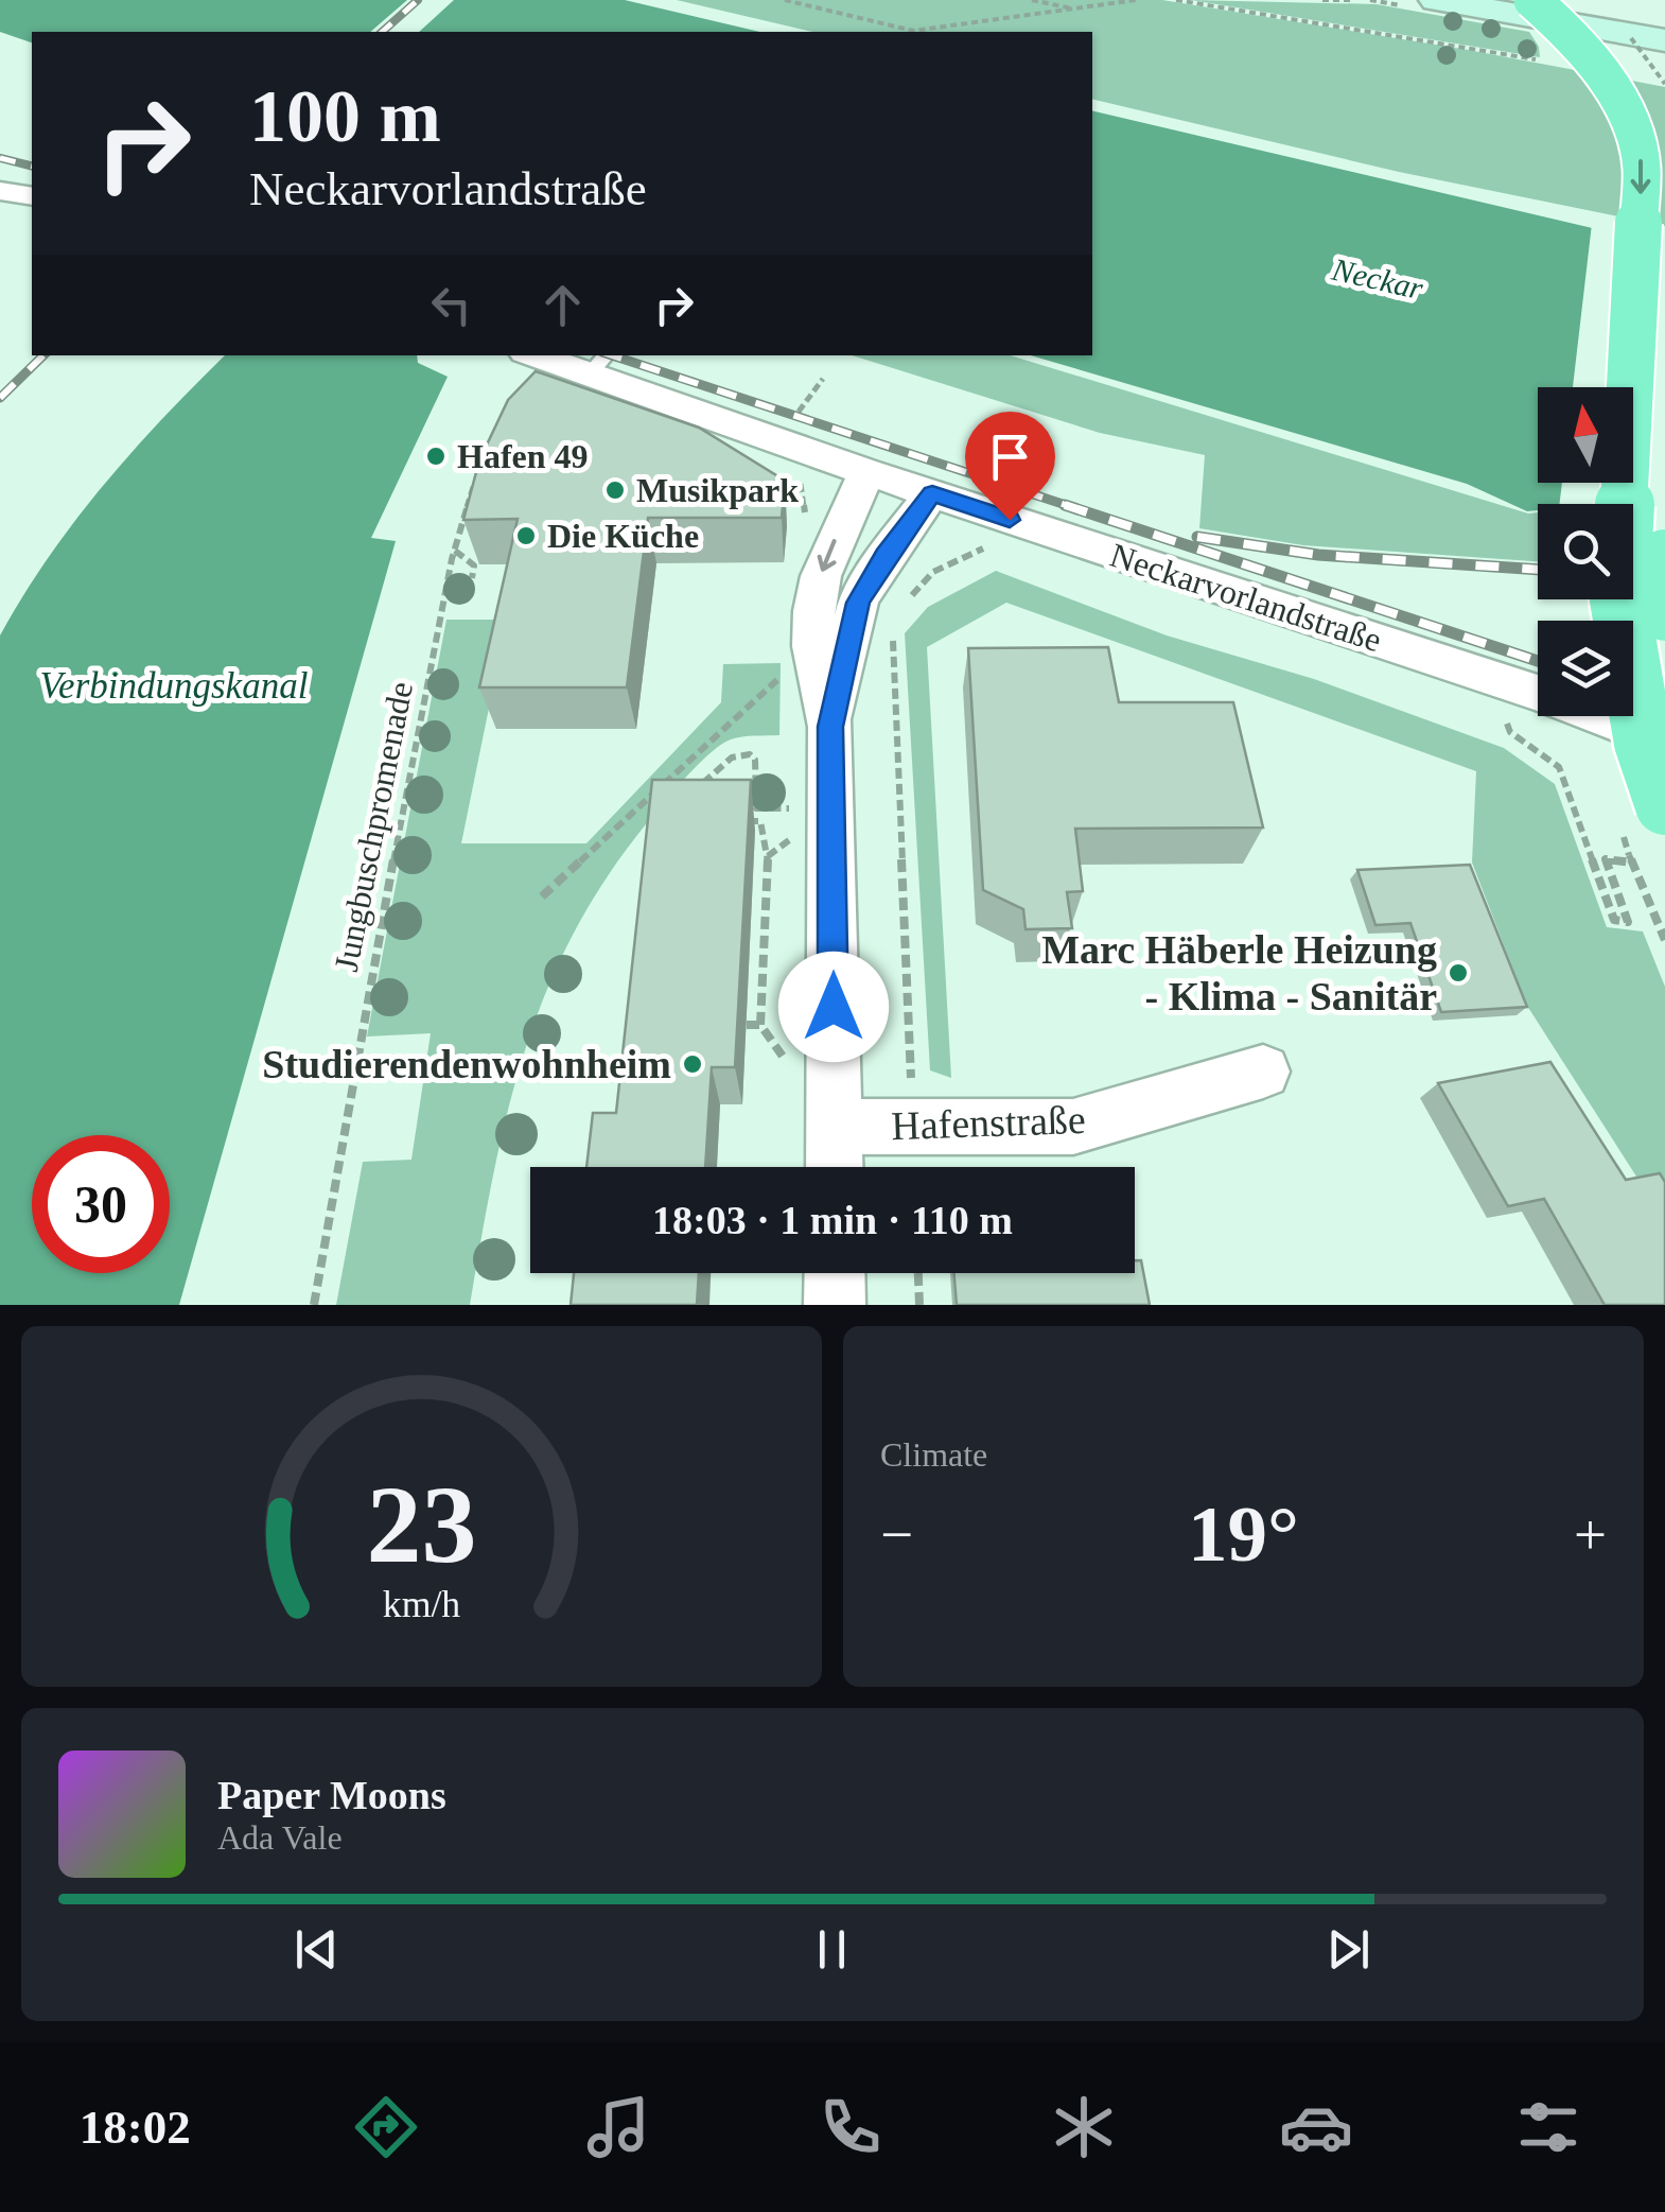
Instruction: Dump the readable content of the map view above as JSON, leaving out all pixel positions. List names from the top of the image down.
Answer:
{
  "streets": {
    "street": ["Neckarvorlandstraße", "Hafenstraße"],
    "path": ["Jungbuschpromenade"]
  },
  "water": ["Neckar", "Verbindungskanal"],
  "places": [
    "Hafen 49",
    "Musikpark",
    "Die Küche",
    "Marc Häberle Heizung - Klima - Sanitär",
    "Studierendenwohnheim"
  ],
  "north": "top",
  "page": {
    "turn": ["100 m", "Neckarvorlandstraße"],
    "limit": "30",
    "trip": "18:03 · 1 min · 110 m",
    "tile": "Climate",
    "heat": ["−", "19°", "+"],
    "song": ["Paper Moons", "Ada Vale"],
    "tabs": "18:02",
    "gauge": ["23", "km/h"]
  }
}
